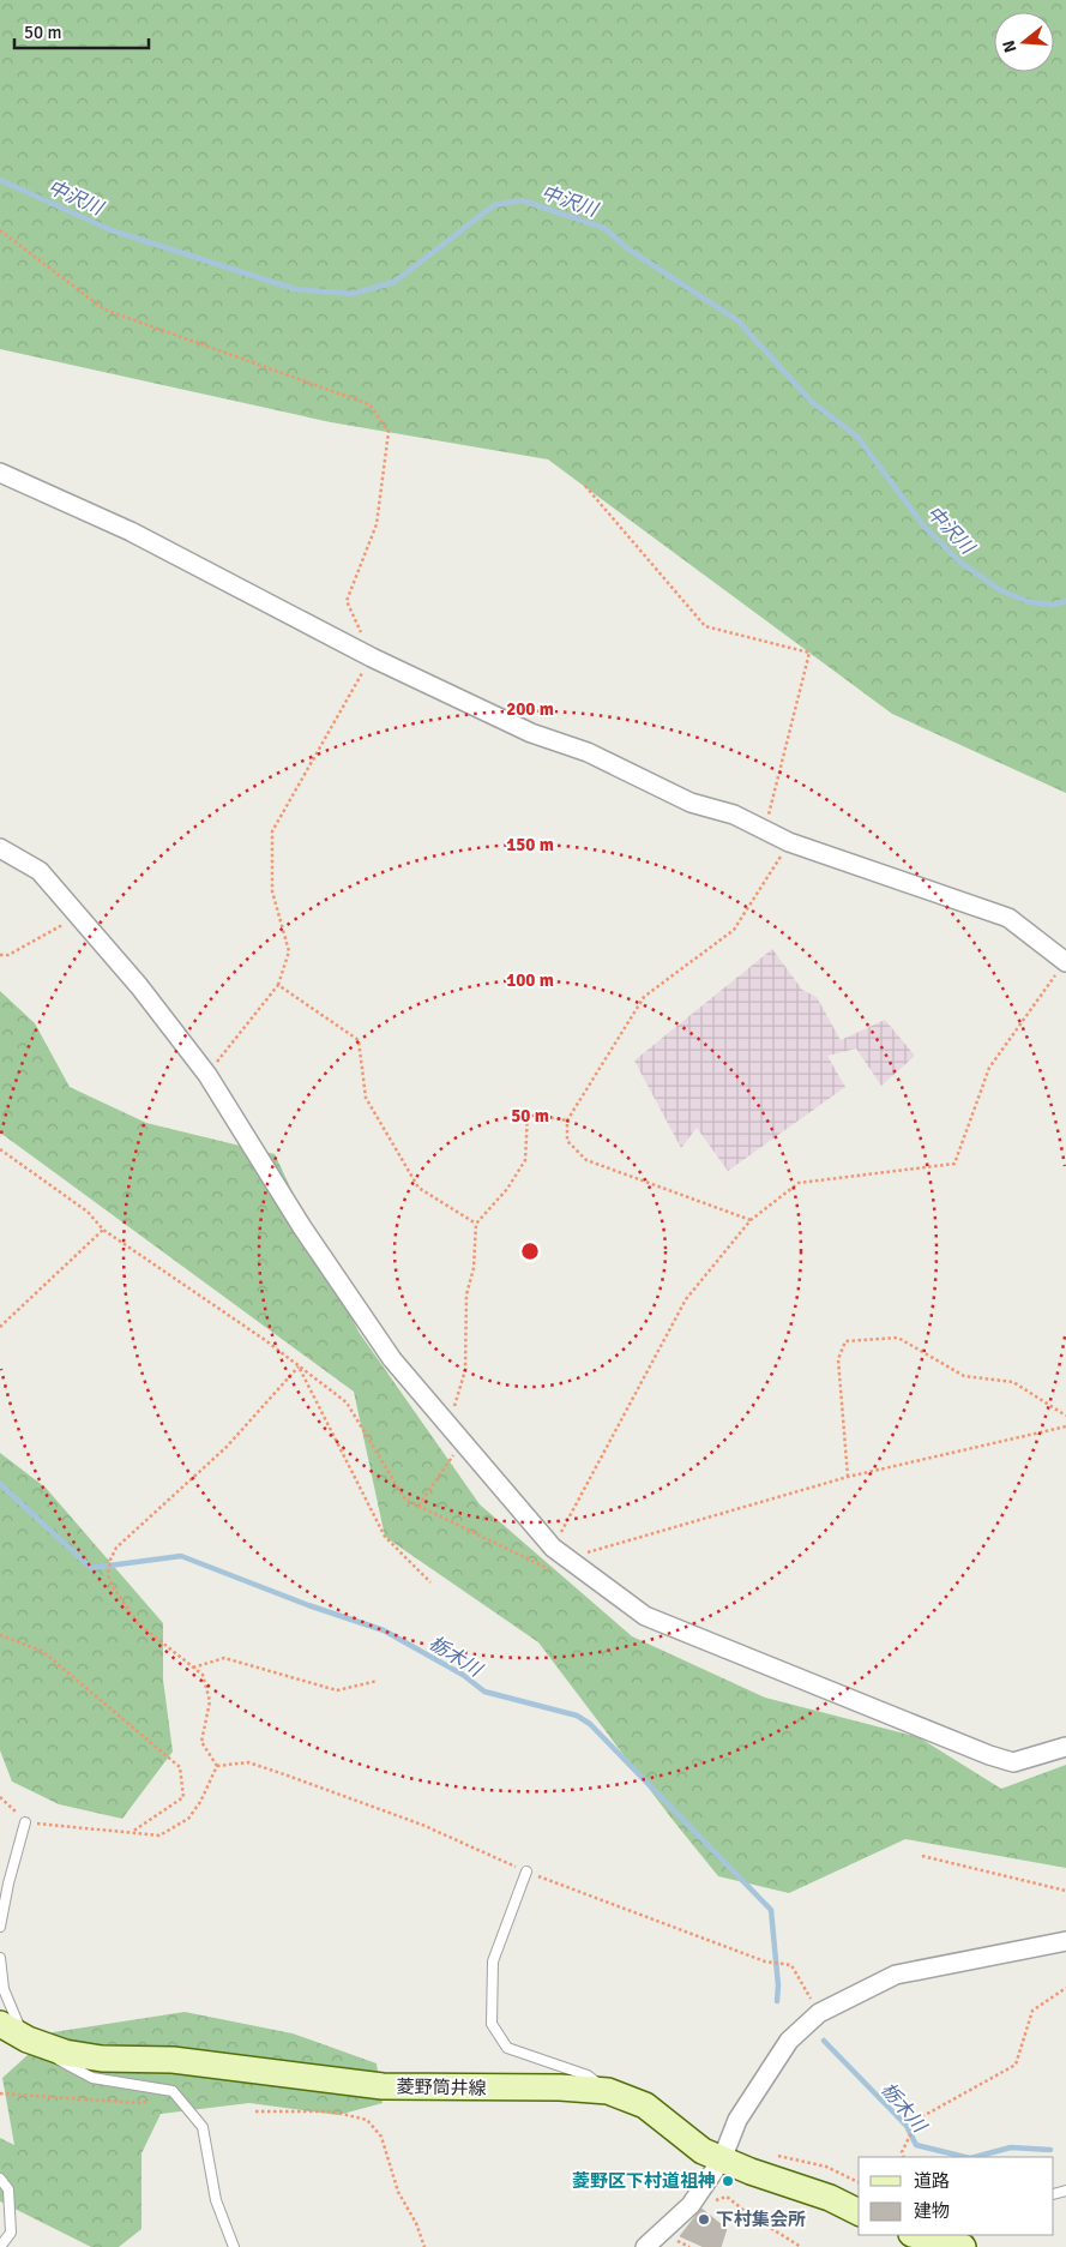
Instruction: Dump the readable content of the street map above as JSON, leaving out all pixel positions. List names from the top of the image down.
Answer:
{
  "streets": {
    "main road": ["菱野筒井線"]
  },
  "water": ["中沢川", "栃木川"],
  "places": ["菱野区下村道祖神", "下村集会所"],
  "legend": ["道路", "建物"],
  "scale_bar": "50 m",
  "north": "left",
  "rings": [
    "200 m",
    "150 m",
    "100 m",
    "50 m"
  ]
}
